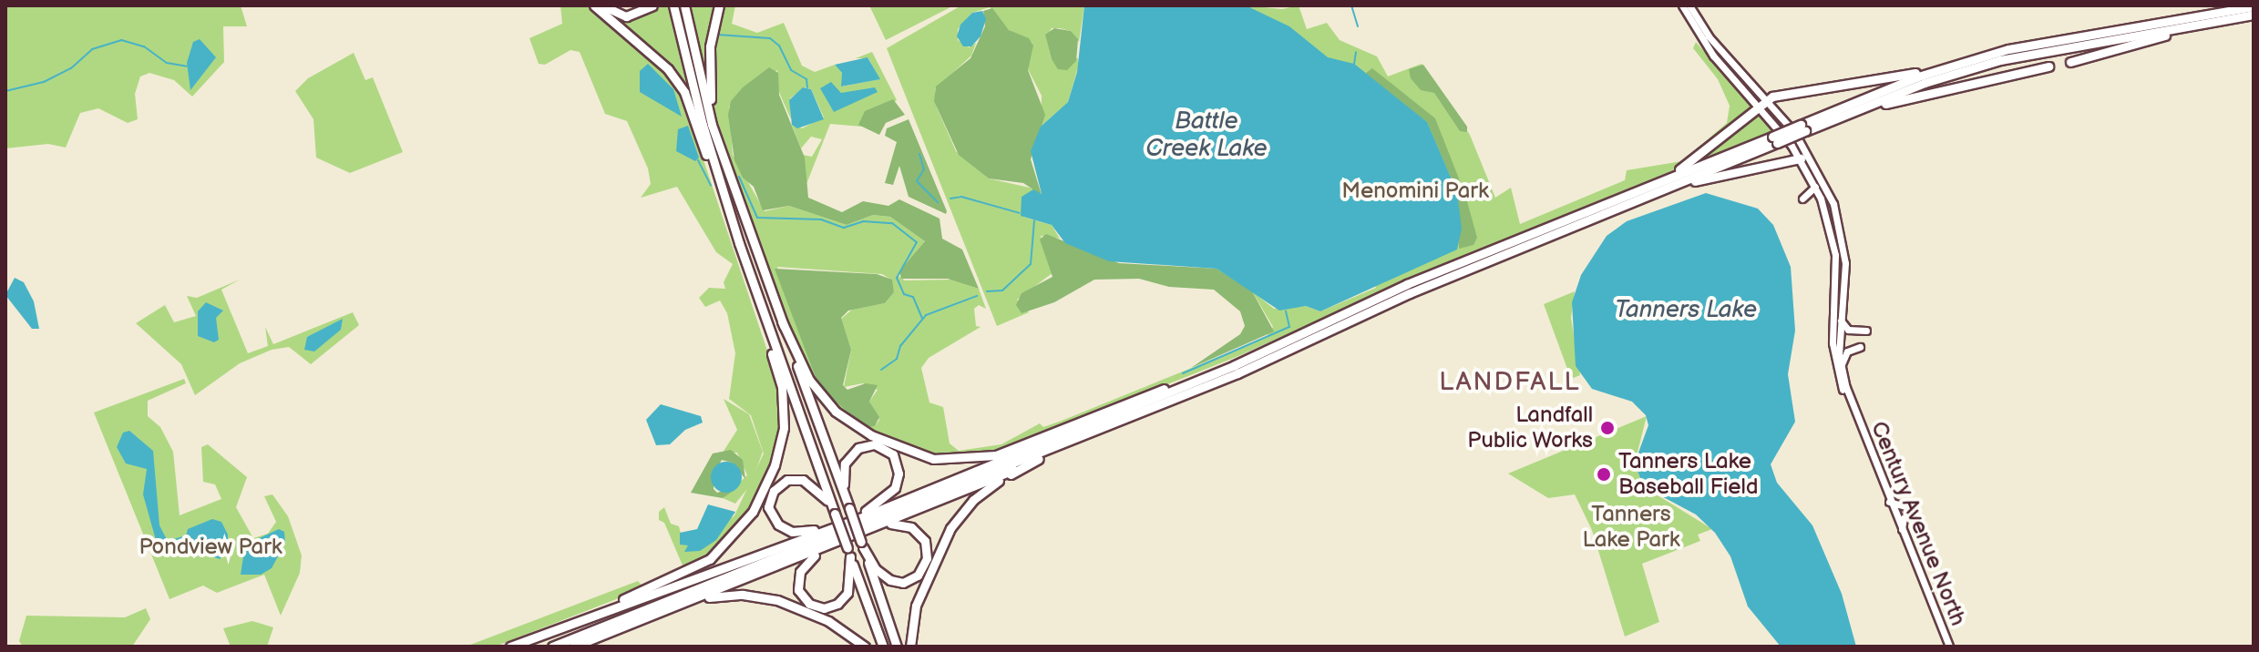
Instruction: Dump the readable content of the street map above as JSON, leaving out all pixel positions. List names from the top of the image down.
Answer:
{
  "streets": {
    "main road": ["Century Avenue North"]
  },
  "districts": ["LANDFALL"],
  "water": ["Battle Creek Lake", "Tanners Lake"],
  "parks": ["Menomini Park", "Tanners Lake Park", "Pondview Park"],
  "places": ["Landfall Public Works", "Tanners Lake Baseball Field"]
}
